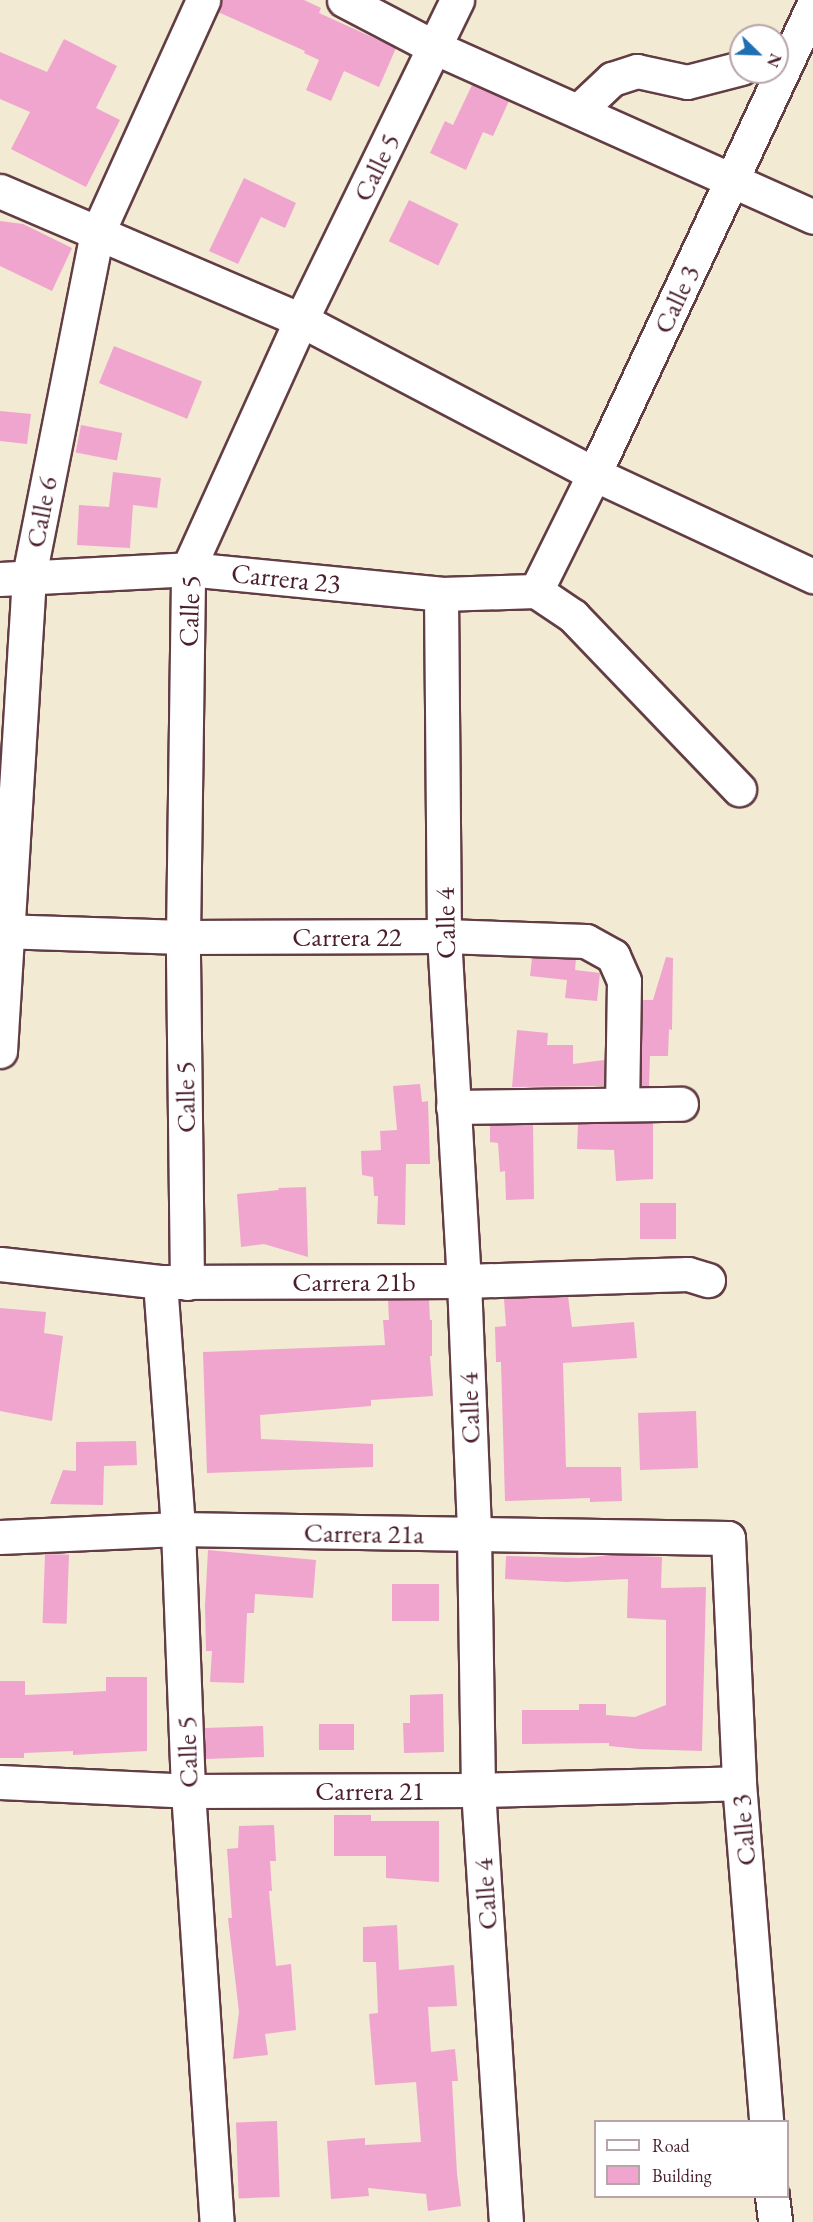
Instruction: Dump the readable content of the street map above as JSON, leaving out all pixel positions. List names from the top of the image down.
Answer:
{
  "streets": {
    "street": [
      "Calle 5",
      "Calle 3",
      "Calle 6",
      "Carrera 23",
      "Calle 4",
      "Carrera 22",
      "Carrera 21b",
      "Carrera 21a",
      "Carrera 21"
    ]
  },
  "crossings": [
    ["Calle 5", "Carrera 23"],
    ["Calle 5", "Carrera 22"],
    ["Calle 5", "Carrera 21b"],
    ["Calle 5", "Carrera 21a"],
    ["Calle 5", "Carrera 21"],
    ["Calle 3", "Carrera 23"],
    ["Calle 3", "Carrera 21a"],
    ["Calle 3", "Carrera 21"],
    ["Calle 6", "Carrera 23"],
    ["Calle 6", "Carrera 22"],
    ["Carrera 23", "Calle 4"],
    ["Calle 4", "Carrera 22"],
    ["Calle 4", "Carrera 21b"],
    ["Calle 4", "Carrera 21a"],
    ["Calle 4", "Carrera 21"]
  ],
  "legend": ["Road", "Building"],
  "north": "bottom right"
}
